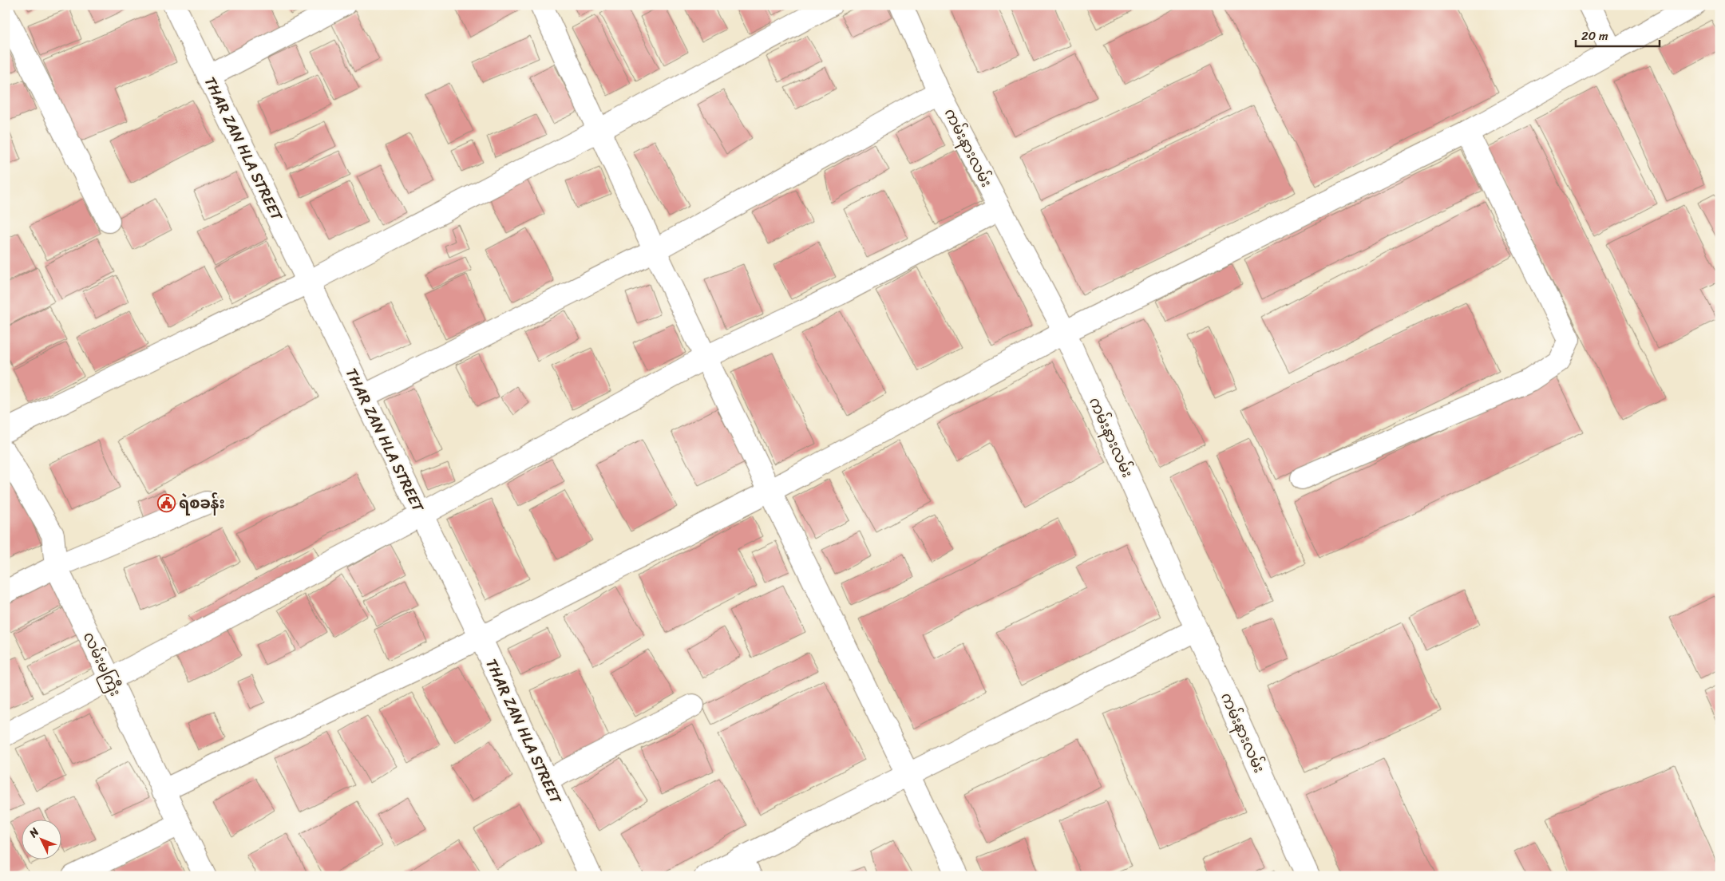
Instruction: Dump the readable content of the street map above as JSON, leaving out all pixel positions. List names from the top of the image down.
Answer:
{
  "streets": {
    "street": ["ကမ်းနားလမ်း", "THAR ZAN HLA STREET", "လမ်းမကြီး"]
  },
  "places": {
    "public building": ["ရဲစခန်း"]
  },
  "scale_bar": "20 m",
  "north": "top left"
}
